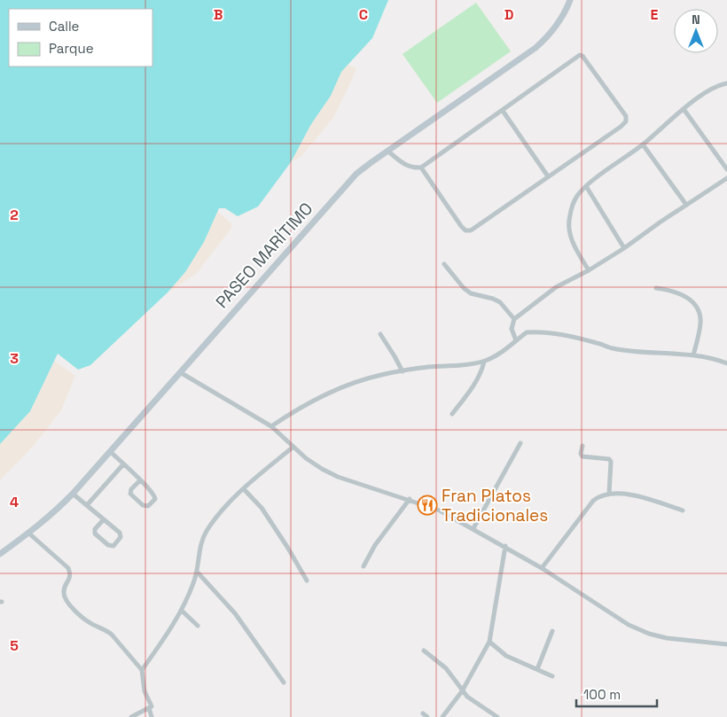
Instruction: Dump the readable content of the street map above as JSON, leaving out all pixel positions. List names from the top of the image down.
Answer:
{
  "streets": {
    "main road": ["PASEO MARÍTIMO"]
  },
  "places": {
    "restaurant": ["Fran Platos Tradicionales"]
  },
  "legend": ["Calle", "Parque"],
  "scale_bar": "100 m",
  "north": "top",
  "grid": {
    "columns": [
      "B",
      "C",
      "D",
      "E"
    ],
    "rows": [
      "2",
      "3",
      "4",
      "5"
    ]
  }
}
